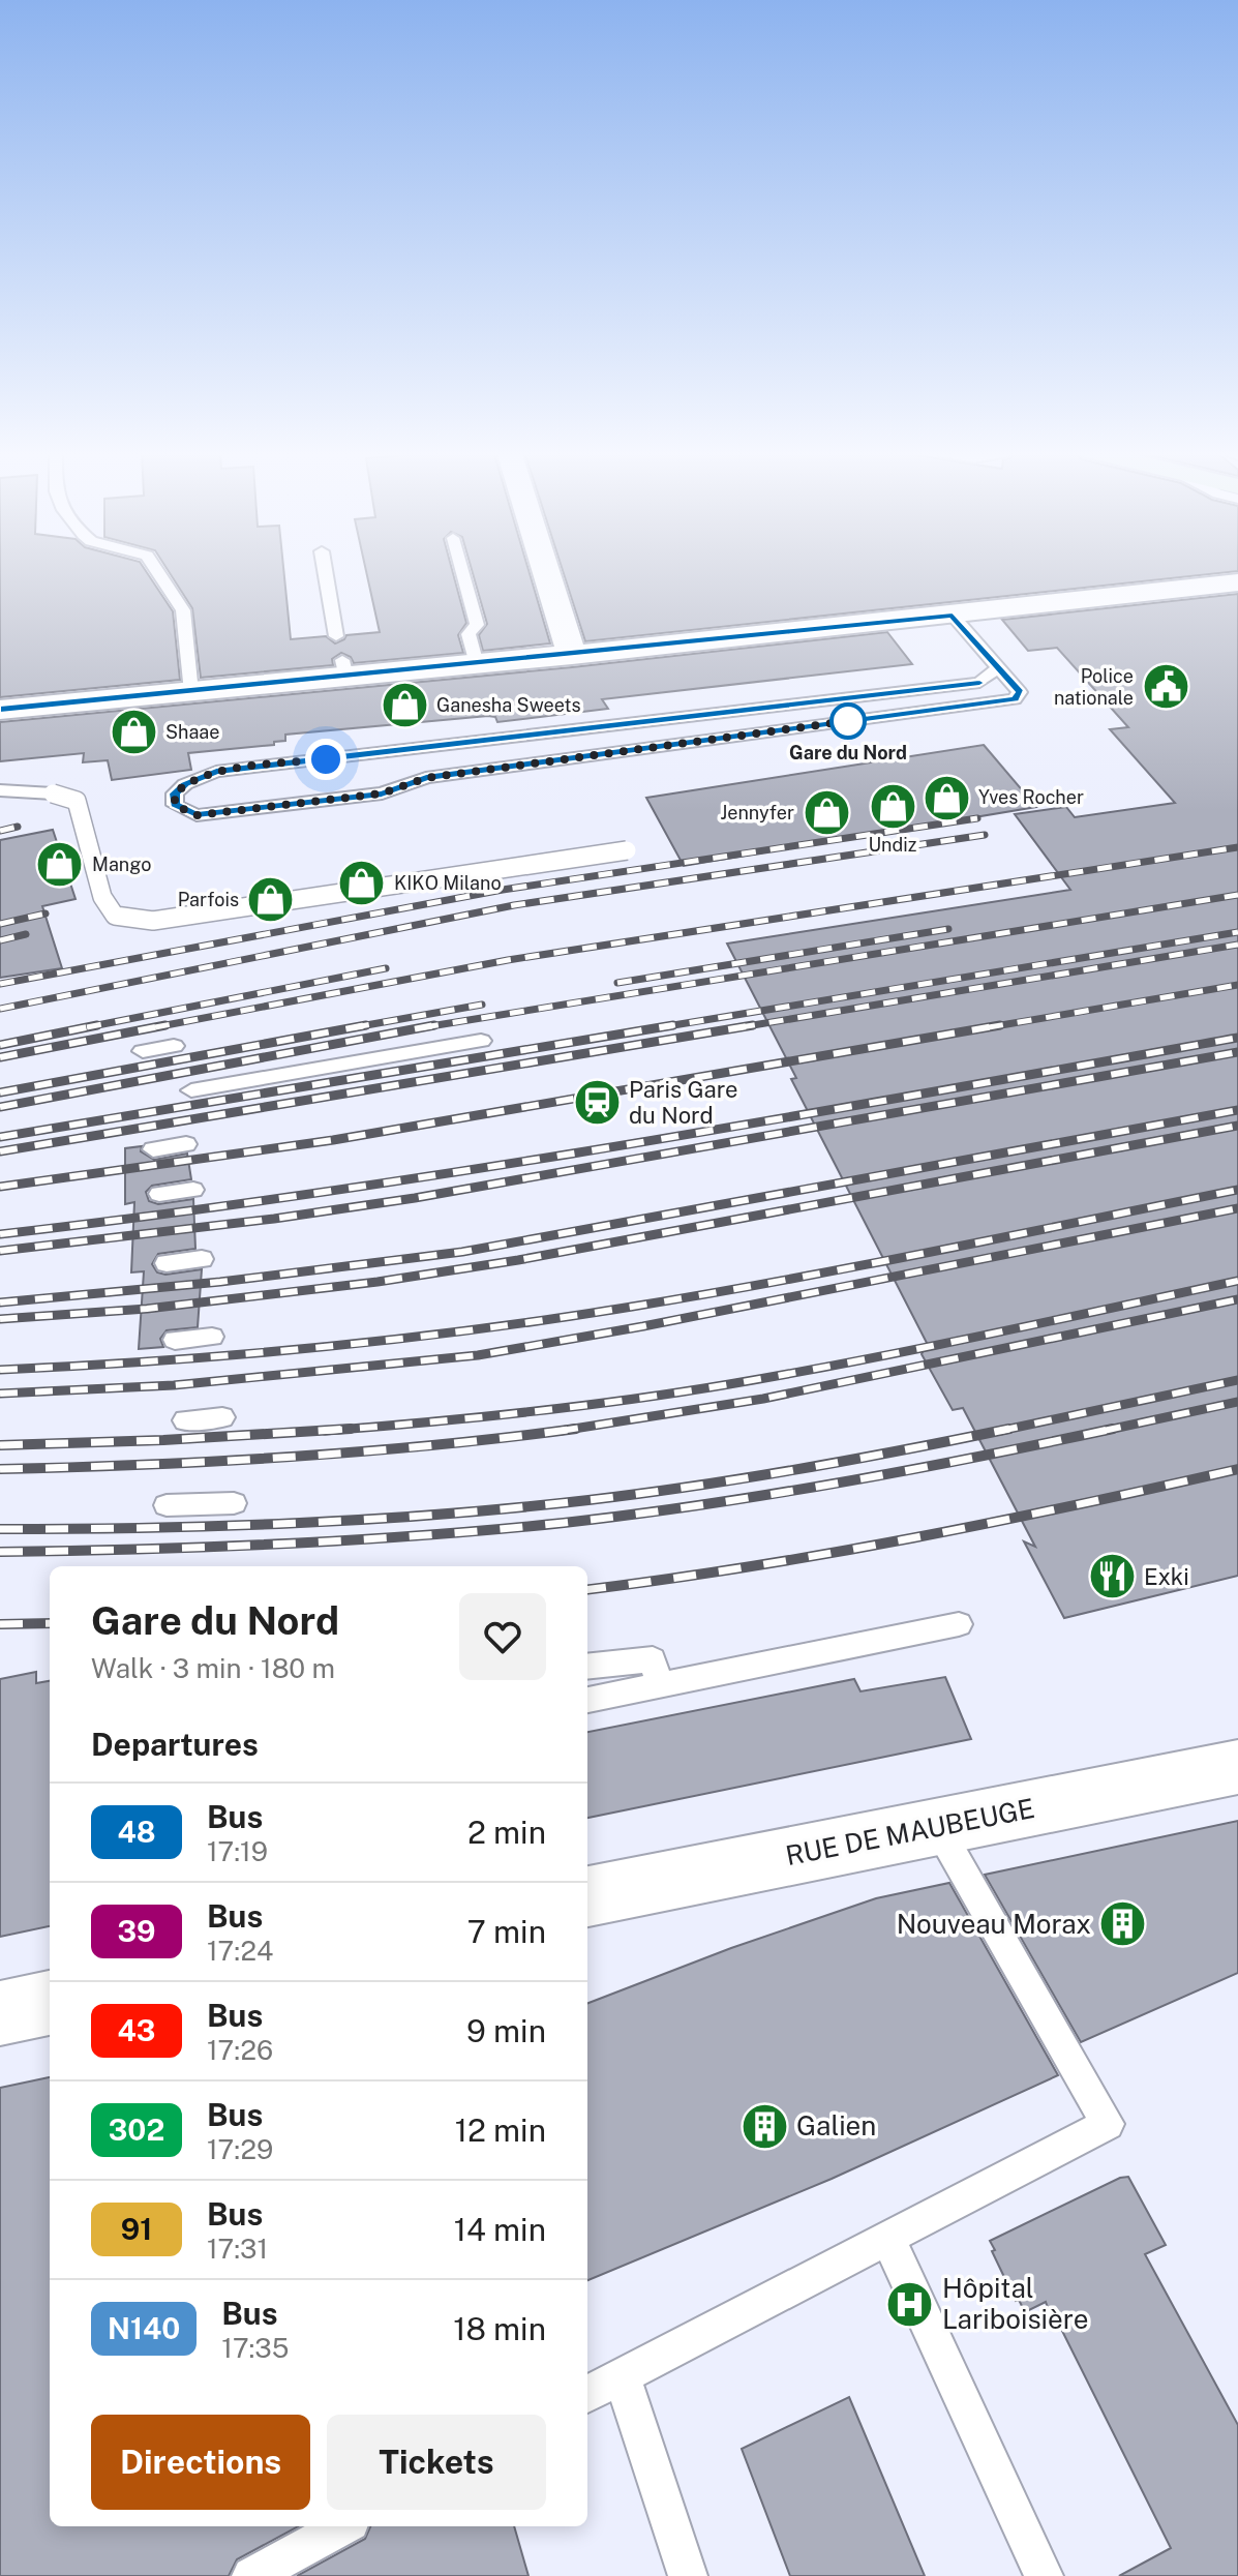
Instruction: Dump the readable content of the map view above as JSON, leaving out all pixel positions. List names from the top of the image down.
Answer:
{
  "streets": {
    "street": ["RUE DE MAUBEUGE"]
  },
  "places": {
    "public building": ["Police nationale"],
    "shop": [
      "Ganesha Sweets",
      "Shaae",
      "Yves Rocher",
      "Undiz",
      "Jennyfer",
      "Mango",
      "KIKO Milano",
      "Parfois"
    ],
    "other": ["Gare du Nord"],
    "station": ["Paris Gare du Nord"],
    "restaurant": ["Exki"],
    "building": ["Nouveau Morax", "Galien"],
    "hospital": ["Hôpital Lariboisière"]
  },
  "lines": ["bus line 48"],
  "page": {
    "heading": [
      ["Gare du Nord", "Walk · 3 min · 180 m"],
      "Departures"
    ],
    "list": [
      {
        "mark": "48",
        "name": "Bus",
        "note": "17:19",
        "value": "2 min"
      },
      {
        "mark": "39",
        "name": "Bus",
        "note": "17:24",
        "value": "7 min"
      },
      {
        "mark": "43",
        "name": "Bus",
        "note": "17:26",
        "value": "9 min"
      },
      {
        "mark": "302",
        "name": "Bus",
        "note": "17:29",
        "value": "12 min"
      },
      {
        "mark": "91",
        "name": "Bus",
        "note": "17:31",
        "value": "14 min"
      },
      {
        "mark": "N140",
        "name": "Bus",
        "note": "17:35",
        "value": "18 min"
      }
    ],
    "buttons": ["Directions", "Tickets"]
  }
}
